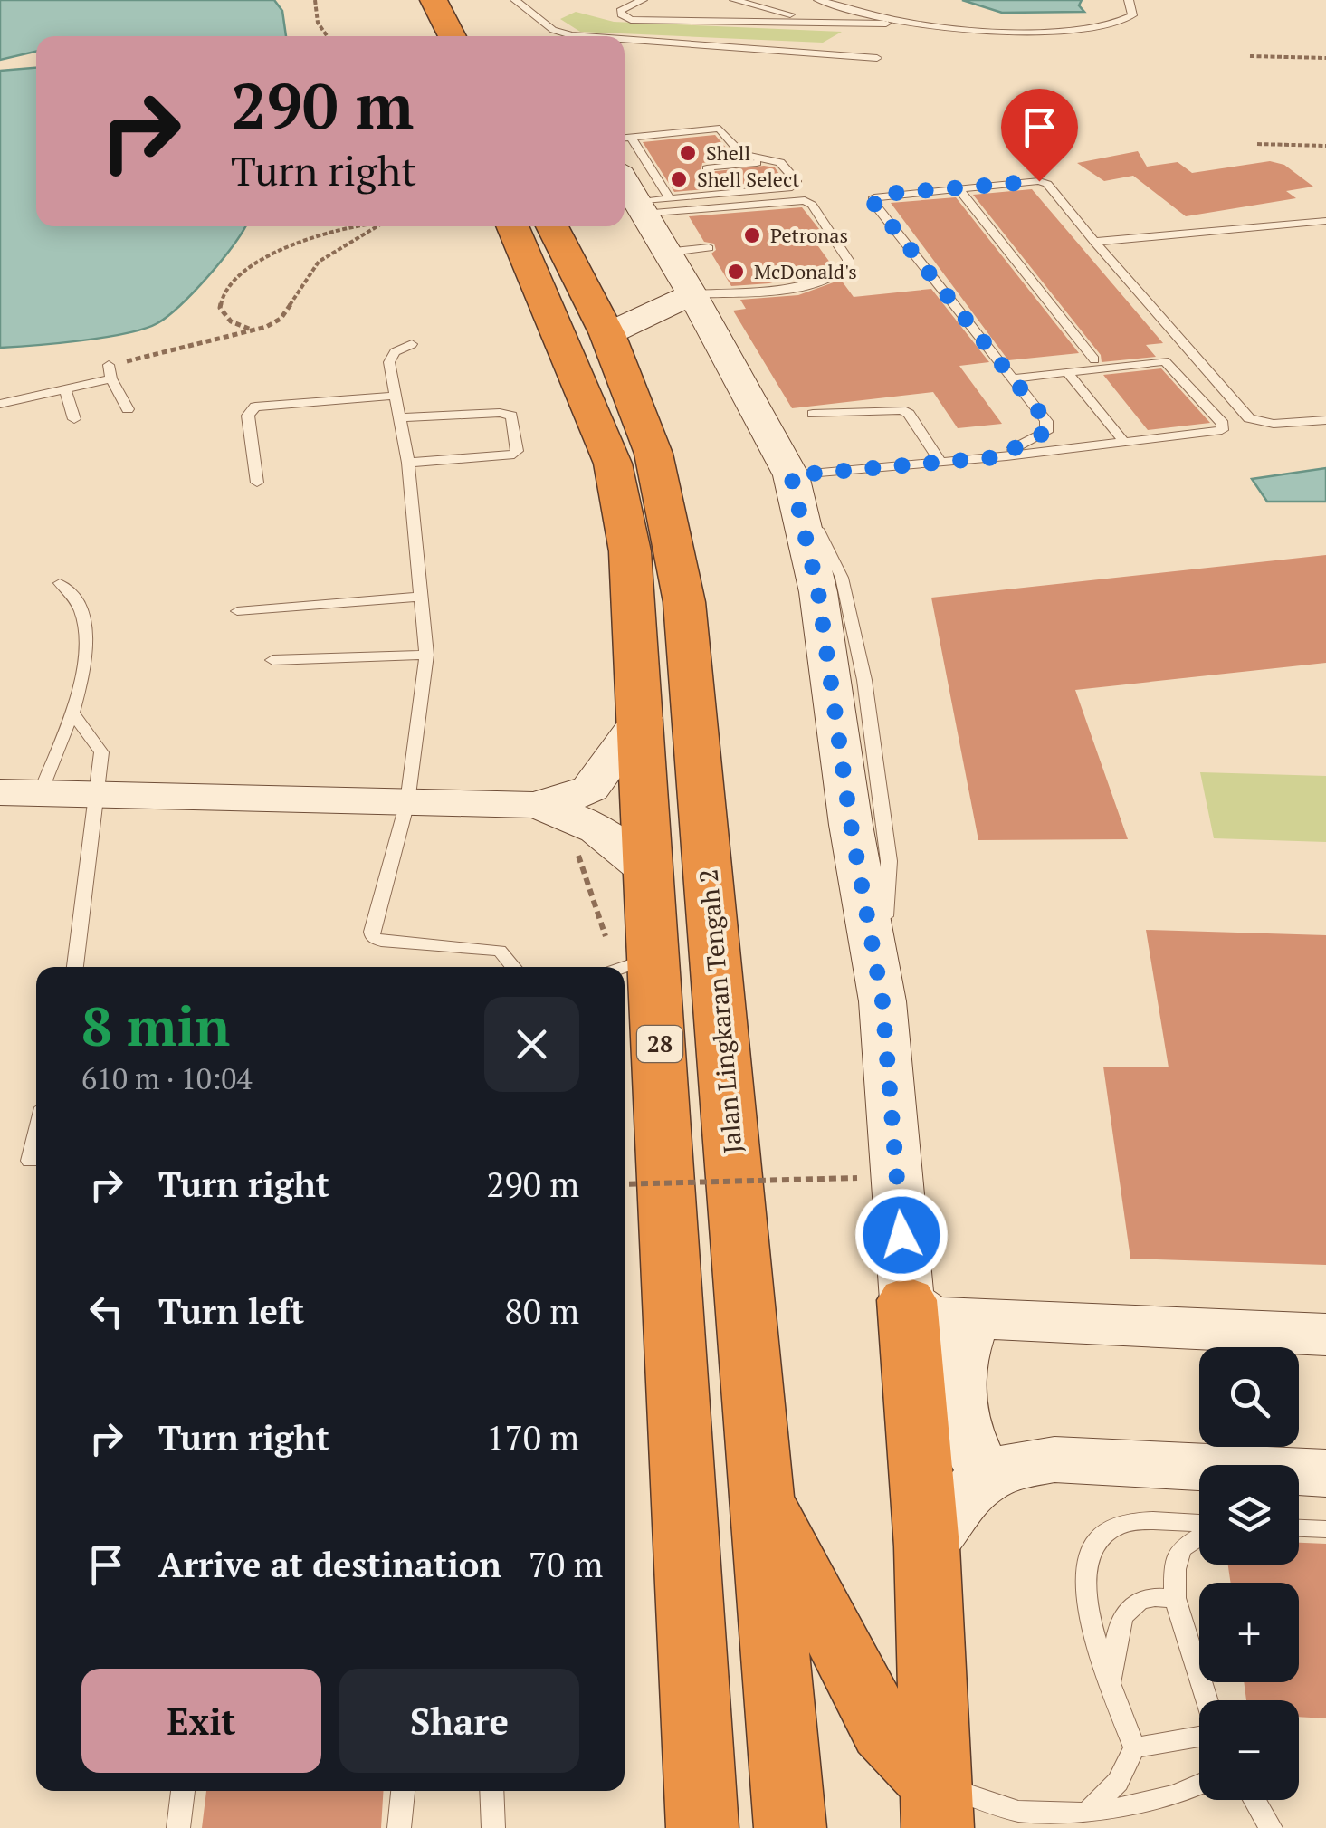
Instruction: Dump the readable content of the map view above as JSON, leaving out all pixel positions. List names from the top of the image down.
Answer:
{
  "streets": {
    "highway": ["Jalan Lingkaran Tengah 2", "28"]
  },
  "places": [
    "Shell",
    "Shell Select",
    "Petronas",
    "McDonald's"
  ],
  "page": {
    "turn": ["290 m", "Turn right"],
    "heading": ["8 min", "610 m · 10:04"],
    "list": [
      {
        "name": "Turn right",
        "value": "290 m"
      },
      {
        "name": "Turn left",
        "value": "80 m"
      },
      {
        "name": "Turn right",
        "value": "170 m"
      },
      {
        "name": "Arrive at destination",
        "value": "70 m"
      }
    ],
    "map_buttons": ["+", "−"],
    "buttons": ["Exit", "Share"]
  }
}
